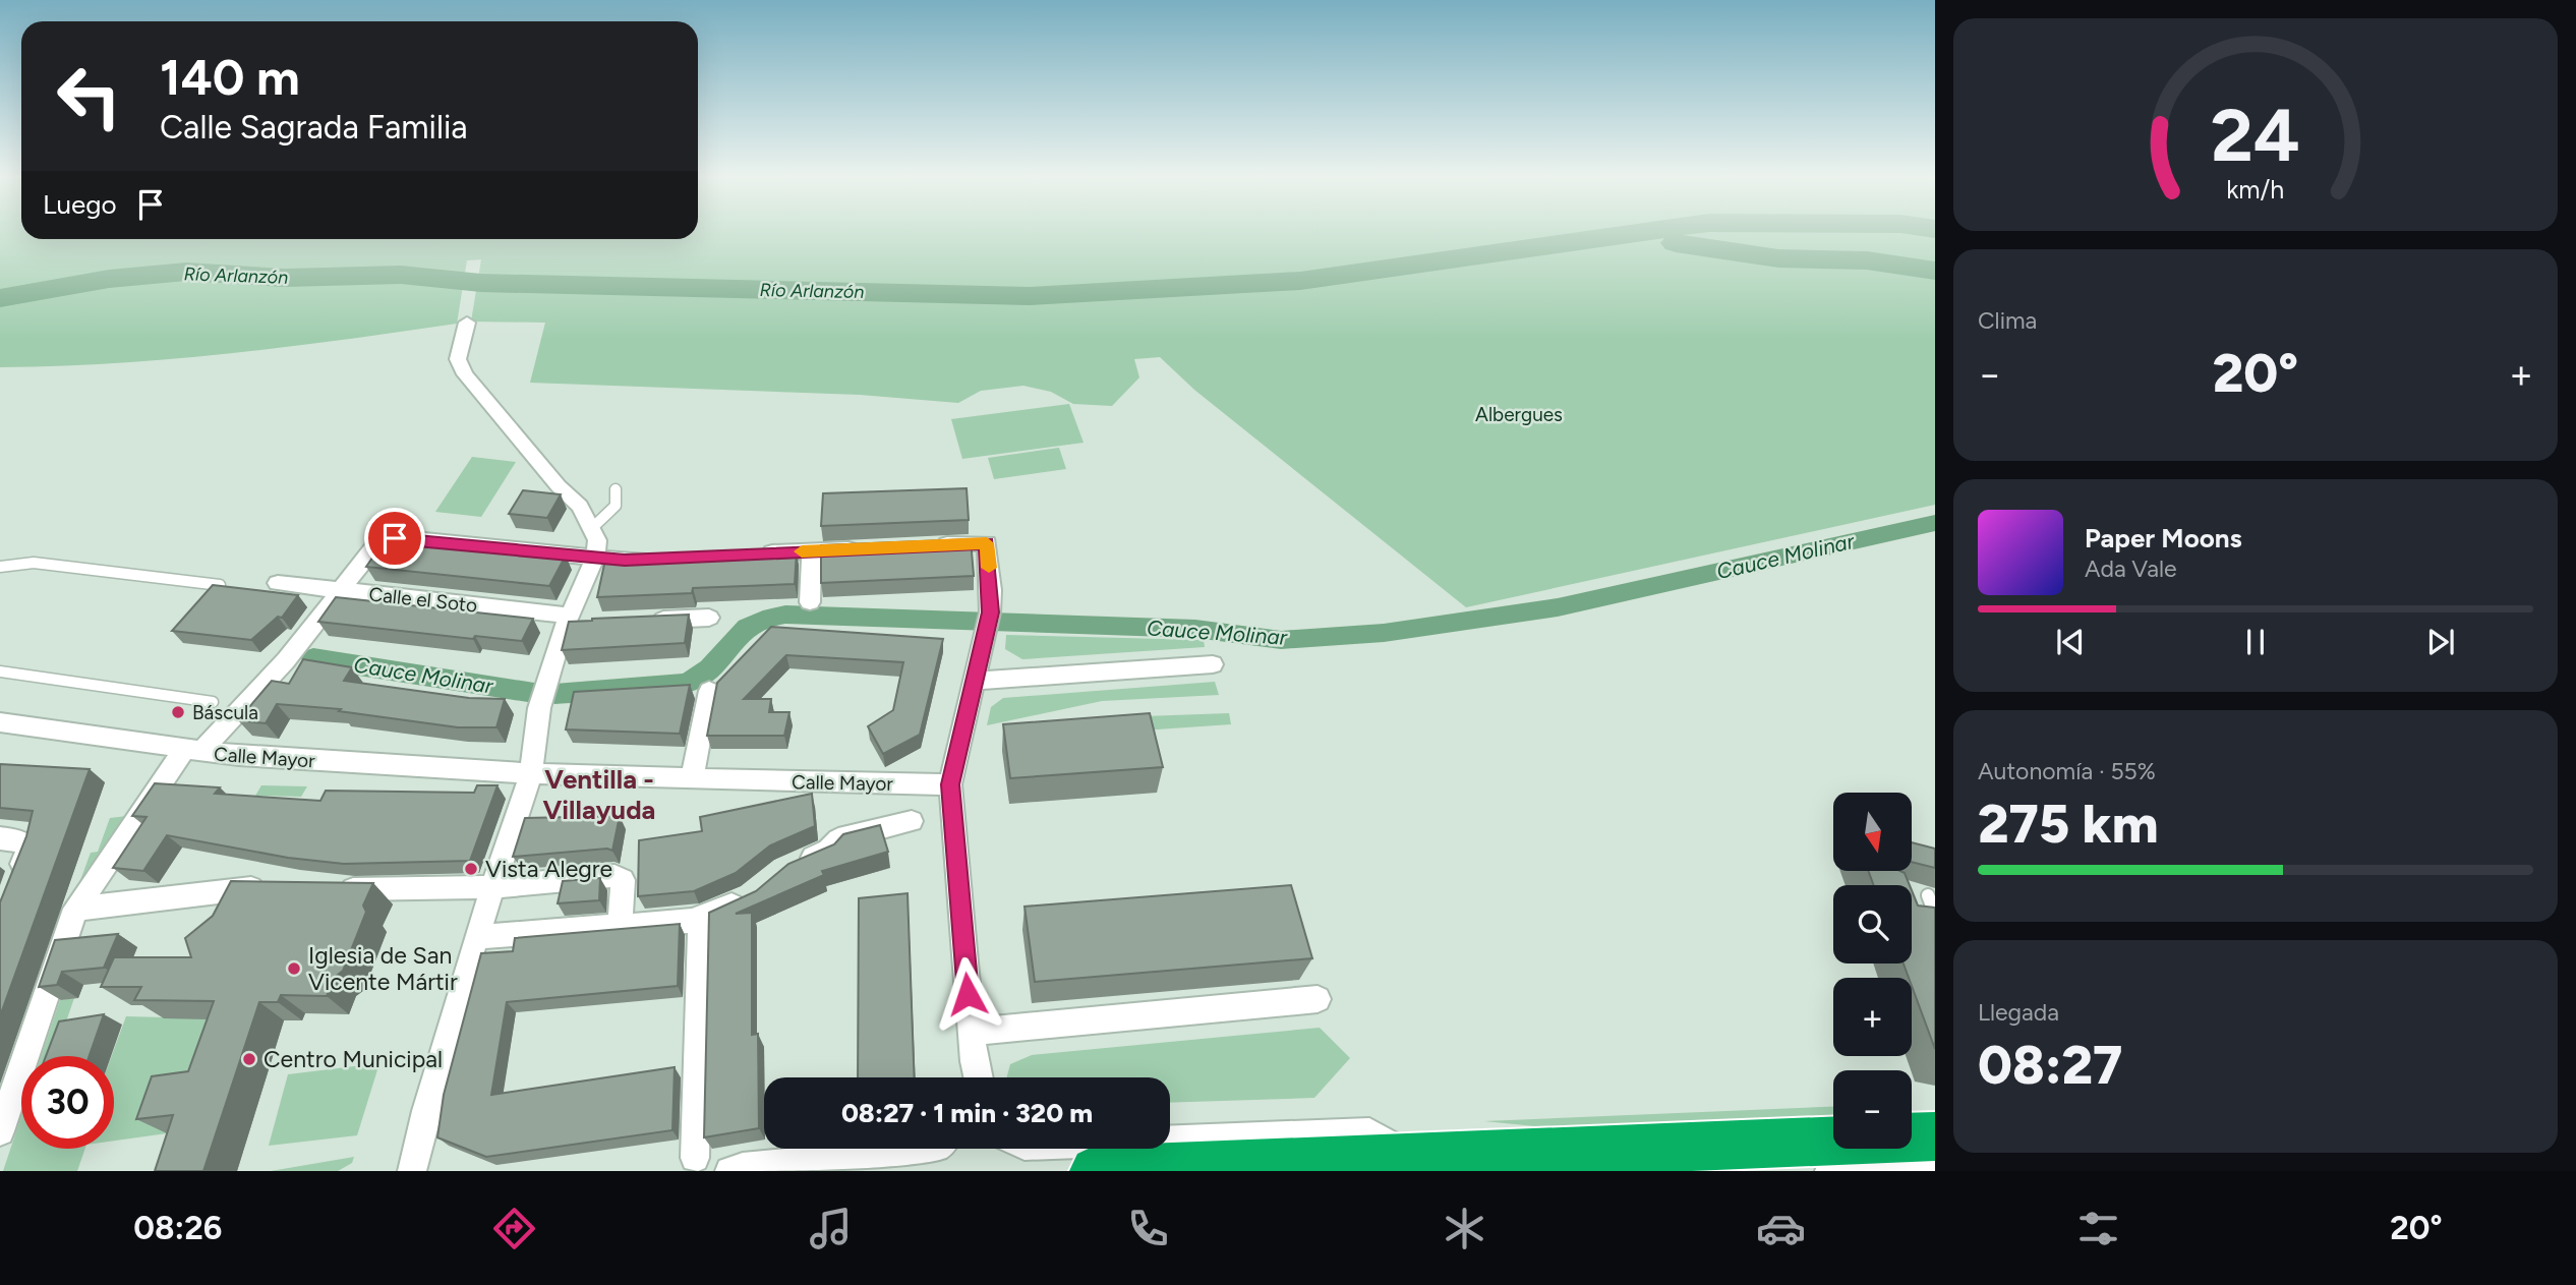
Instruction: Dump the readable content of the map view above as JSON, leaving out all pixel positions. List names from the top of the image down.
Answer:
{
  "streets": {
    "street": ["Calle el Soto", "Calle Mayor"]
  },
  "districts": ["Ventilla - Villayuda"],
  "water": ["Río Arlanzón", "Cauce Molinar"],
  "parks": ["Albergues"],
  "places": [
    "Báscula",
    "Vista Alegre",
    "Iglesia de San Vicente Mártir",
    "Centro Municipal"
  ],
  "north": "bottom",
  "page": {
    "turn": ["140 m", "Calle Sagrada Familia"],
    "then": "Luego",
    "tile": [
      "Clima",
      ["Autonomía · 55%", "275 km"],
      ["Llegada", "08:27"]
    ],
    "heat": ["−", "20°", "+"],
    "song": ["Paper Moons", "Ada Vale"],
    "map_buttons": ["+", "−"],
    "limit": "30",
    "trip": "08:27 · 1 min · 320 m",
    "tabs": ["08:26", "20°"],
    "gauge": ["24", "km/h"]
  }
}
